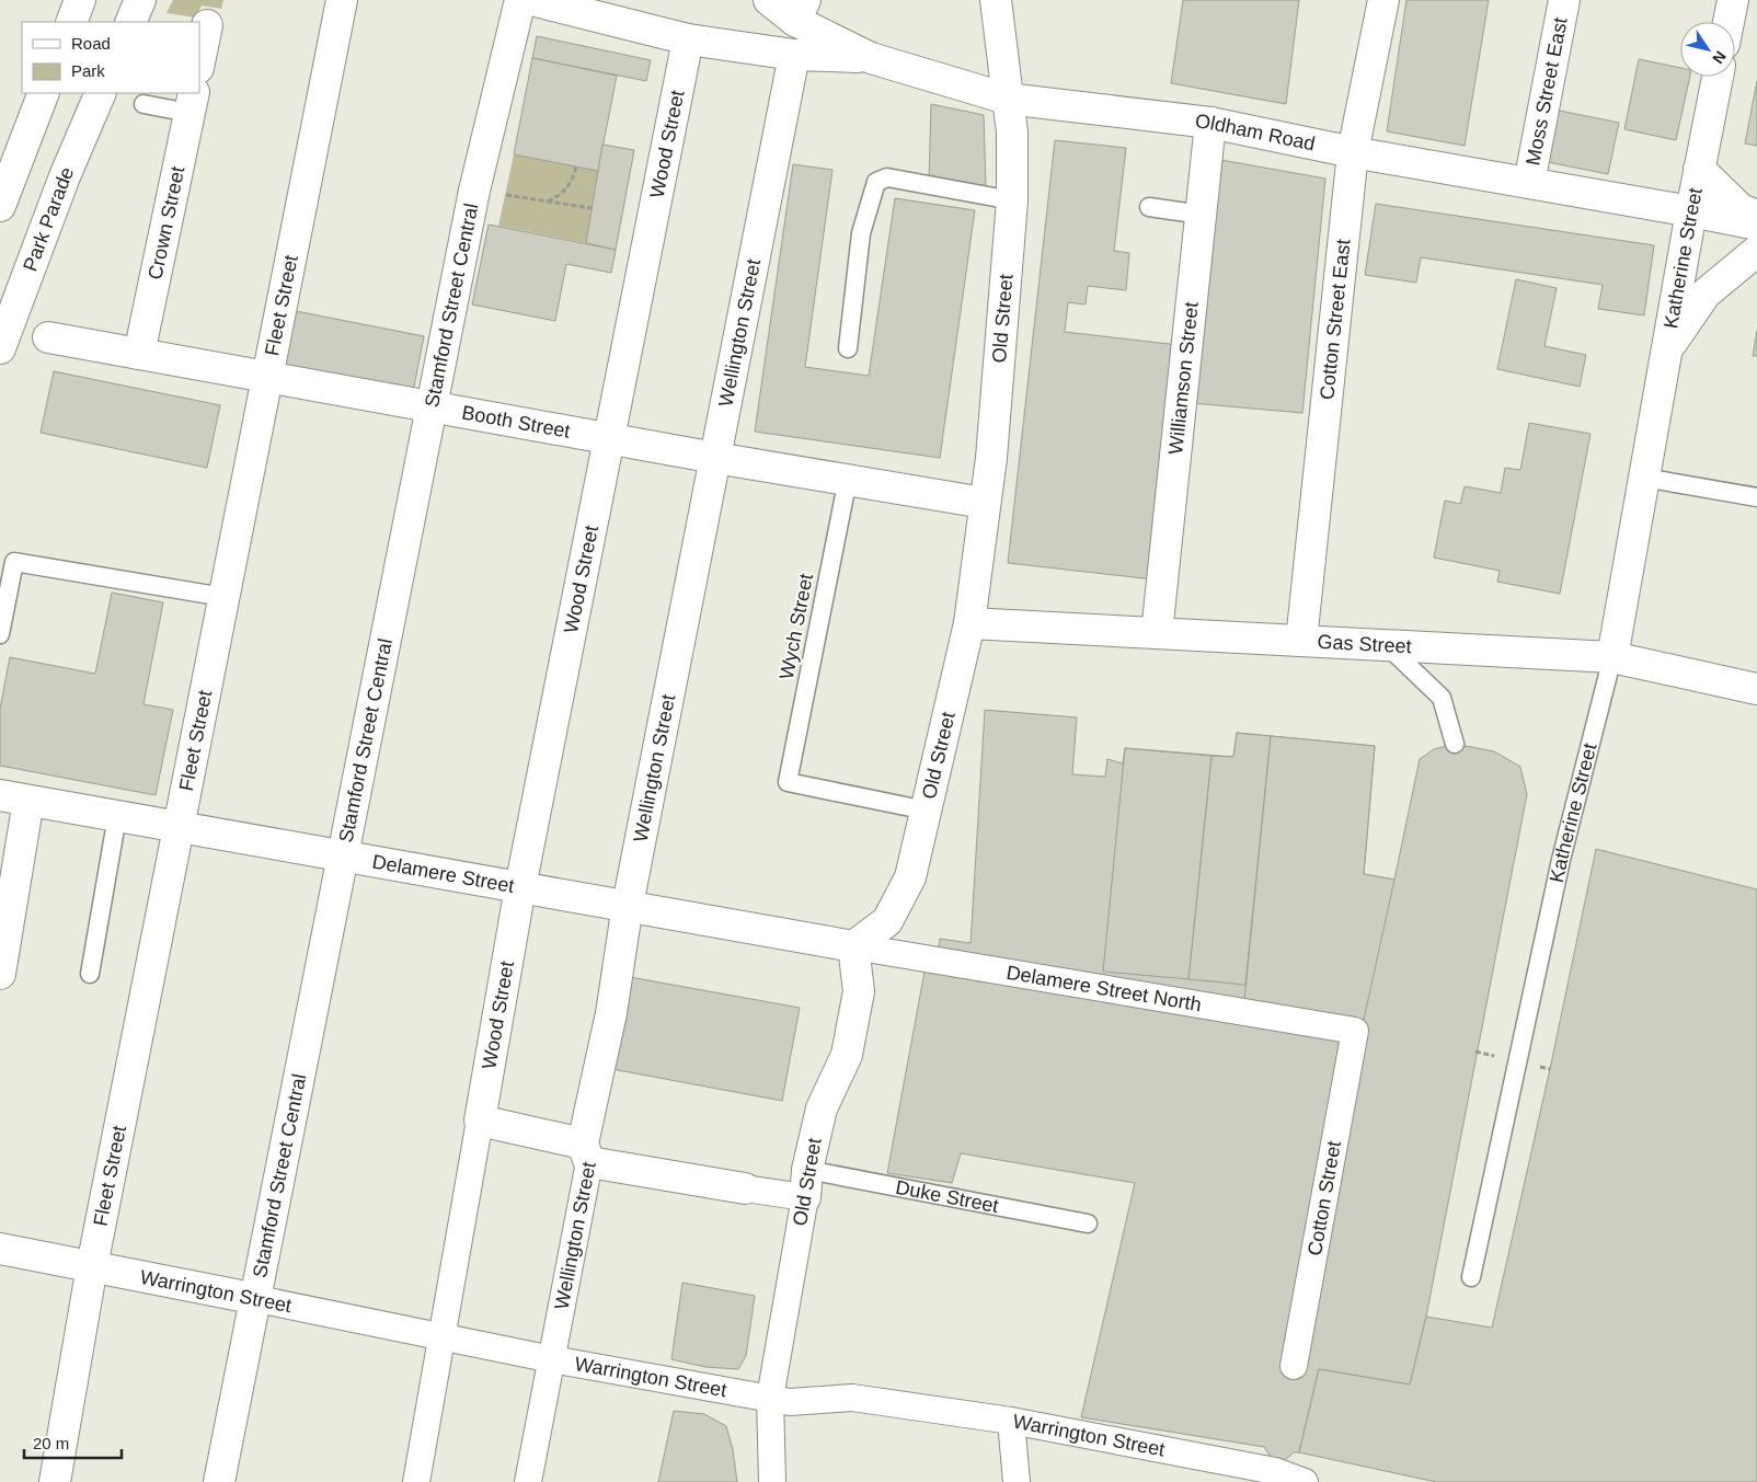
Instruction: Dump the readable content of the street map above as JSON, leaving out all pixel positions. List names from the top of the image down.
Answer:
{
  "streets": {
    "main road": [
      "Moss Street East",
      "Oldham Road",
      "Wood Street",
      "Park Parade",
      "Crown Street",
      "Katherine Street",
      "Stamford Street Central",
      "Fleet Street",
      "Old Street",
      "Cotton Street East",
      "Wellington Street",
      "Williamson Street",
      "Booth Street",
      "Gas Street",
      "Delamere Street",
      "Warrington Street"
    ],
    "street": ["Delamere Street North", "Cotton Street"],
    "lane": ["Wych Street", "Duke Street"]
  },
  "crossings": [
    ["Moss Street East", "Oldham Road"],
    ["Oldham Road", "Katherine Street"],
    ["Oldham Road", "Old Street"],
    ["Oldham Road", "Cotton Street East"],
    ["Oldham Road", "Williamson Street"],
    ["Wood Street", "Booth Street"],
    ["Wood Street", "Delamere Street"],
    ["Wood Street", "Warrington Street"],
    ["Crown Street", "Booth Street"],
    ["Katherine Street", "Gas Street"],
    ["Stamford Street Central", "Booth Street"],
    ["Stamford Street Central", "Delamere Street"],
    ["Stamford Street Central", "Warrington Street"],
    ["Fleet Street", "Booth Street"],
    ["Fleet Street", "Delamere Street"],
    ["Fleet Street", "Warrington Street"],
    ["Old Street", "Booth Street"],
    ["Old Street", "Wych Street"],
    ["Old Street", "Gas Street"],
    ["Old Street", "Delamere Street"],
    ["Old Street", "Delamere Street North"],
    ["Old Street", "Duke Street"],
    ["Old Street", "Warrington Street"],
    ["Cotton Street East", "Gas Street"],
    ["Wellington Street", "Booth Street"],
    ["Wellington Street", "Delamere Street"],
    ["Wellington Street", "Warrington Street"],
    ["Williamson Street", "Gas Street"],
    ["Booth Street", "Wych Street"],
    ["Delamere Street", "Delamere Street North"],
    ["Delamere Street North", "Cotton Street"]
  ],
  "legend": ["Road", "Park"],
  "scale_bar": "20 m",
  "north": "bottom right"
}
